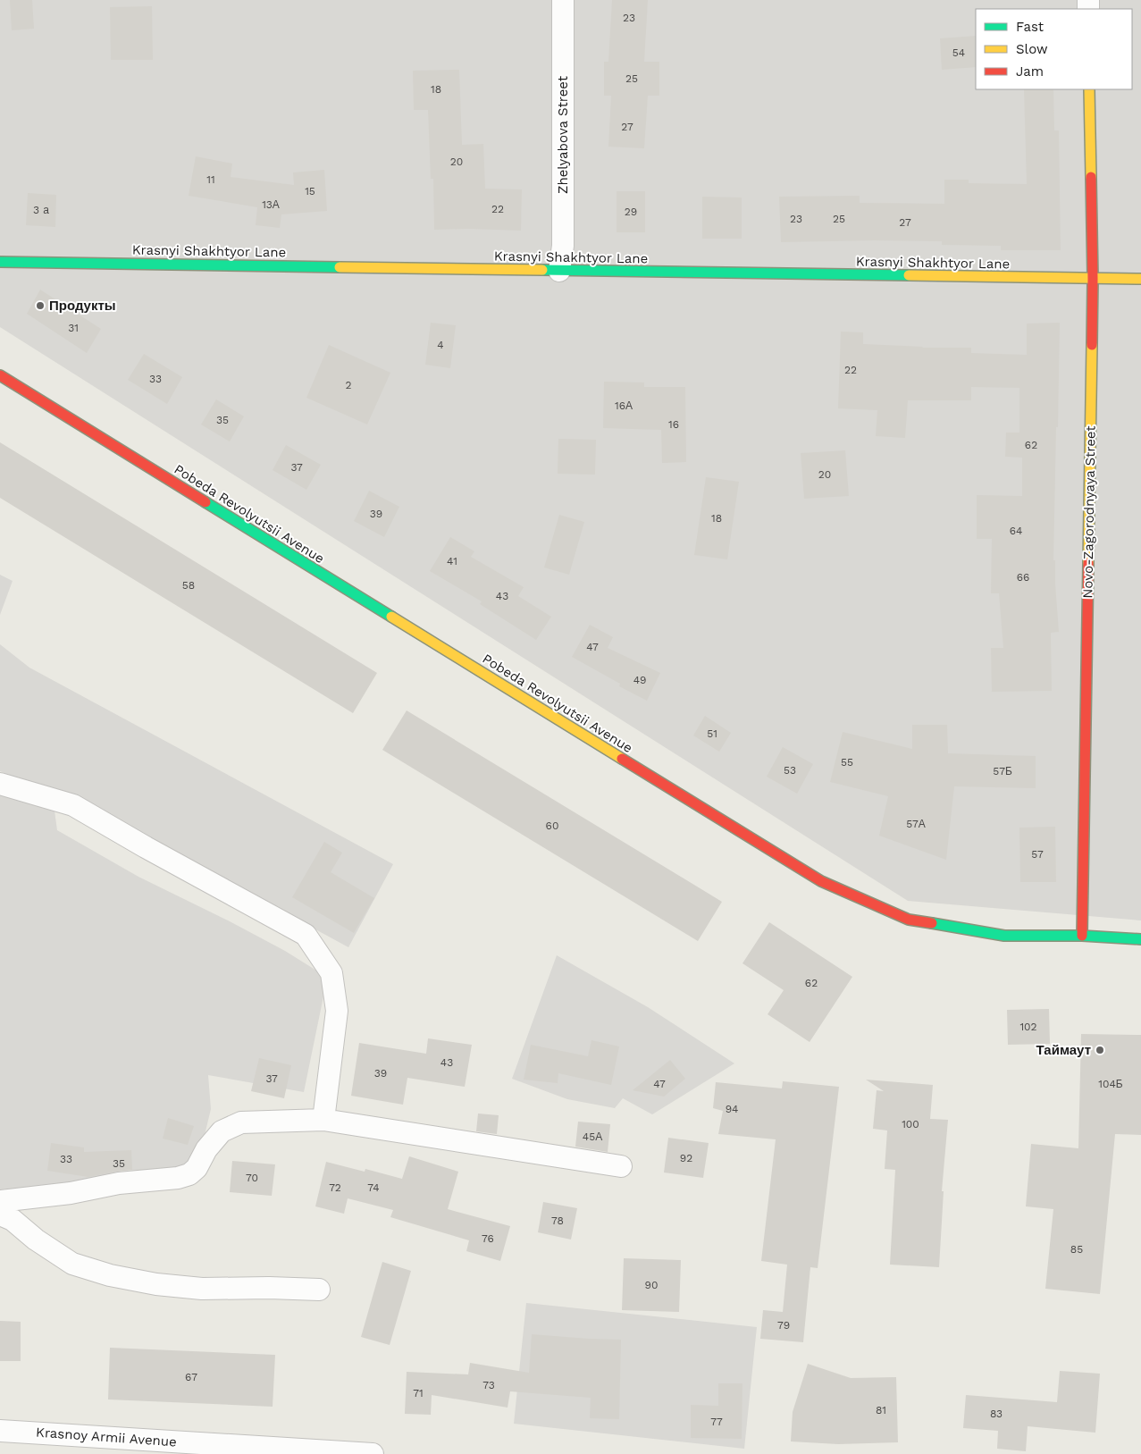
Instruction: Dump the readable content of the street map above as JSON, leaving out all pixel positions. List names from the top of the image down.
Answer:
{
  "streets": {
    "street": [
      "Zhelyabova Street",
      "Krasnyi Shakhtyor Lane",
      "Novo-Zagorodnyaya Street",
      "Pobeda Revolyutsii Avenue",
      "Krasnoy Armii Avenue"
    ]
  },
  "crossings": [
    ["Zhelyabova Street", "Krasnyi Shakhtyor Lane"],
    ["Krasnyi Shakhtyor Lane", "Novo-Zagorodnyaya Street"],
    ["Novo-Zagorodnyaya Street", "Pobeda Revolyutsii Avenue"]
  ],
  "places": ["Продукты", "Таймаут"],
  "house_numbers": [
    "23",
    "54",
    "25",
    "18",
    "27",
    "20",
    "11",
    "15",
    "13А",
    "22",
    "3 а",
    "29",
    "23",
    "25",
    "27",
    "31",
    "4",
    "22",
    "33",
    "2",
    "16А",
    "35",
    "16",
    "62",
    "37",
    "20",
    "39",
    "18",
    "64",
    "41",
    "66",
    "58",
    "43",
    "47",
    "49",
    "51",
    "55",
    "53",
    "57Б",
    "57А",
    "60",
    "57",
    "62",
    "102",
    "43",
    "39",
    "37",
    "47",
    "104Б",
    "94",
    "100",
    "45А",
    "92",
    "33",
    "35",
    "70",
    "72",
    "74",
    "78",
    "76",
    "85",
    "90",
    "79",
    "67",
    "73",
    "71",
    "81",
    "83",
    "77"
  ],
  "legend": ["Fast", "Slow", "Jam"]
}
